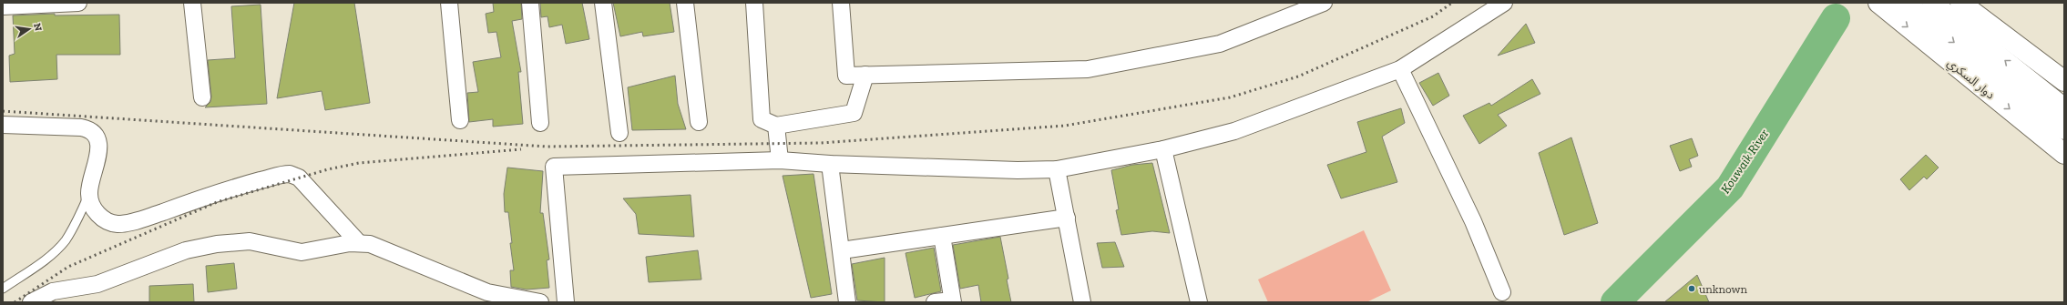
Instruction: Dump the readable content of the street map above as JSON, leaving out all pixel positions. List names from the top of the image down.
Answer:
{
  "streets": {
    "main road": ["دوار السكري"]
  },
  "water": ["Kouwaik River"],
  "places": ["unknown"],
  "north": "right"
}
